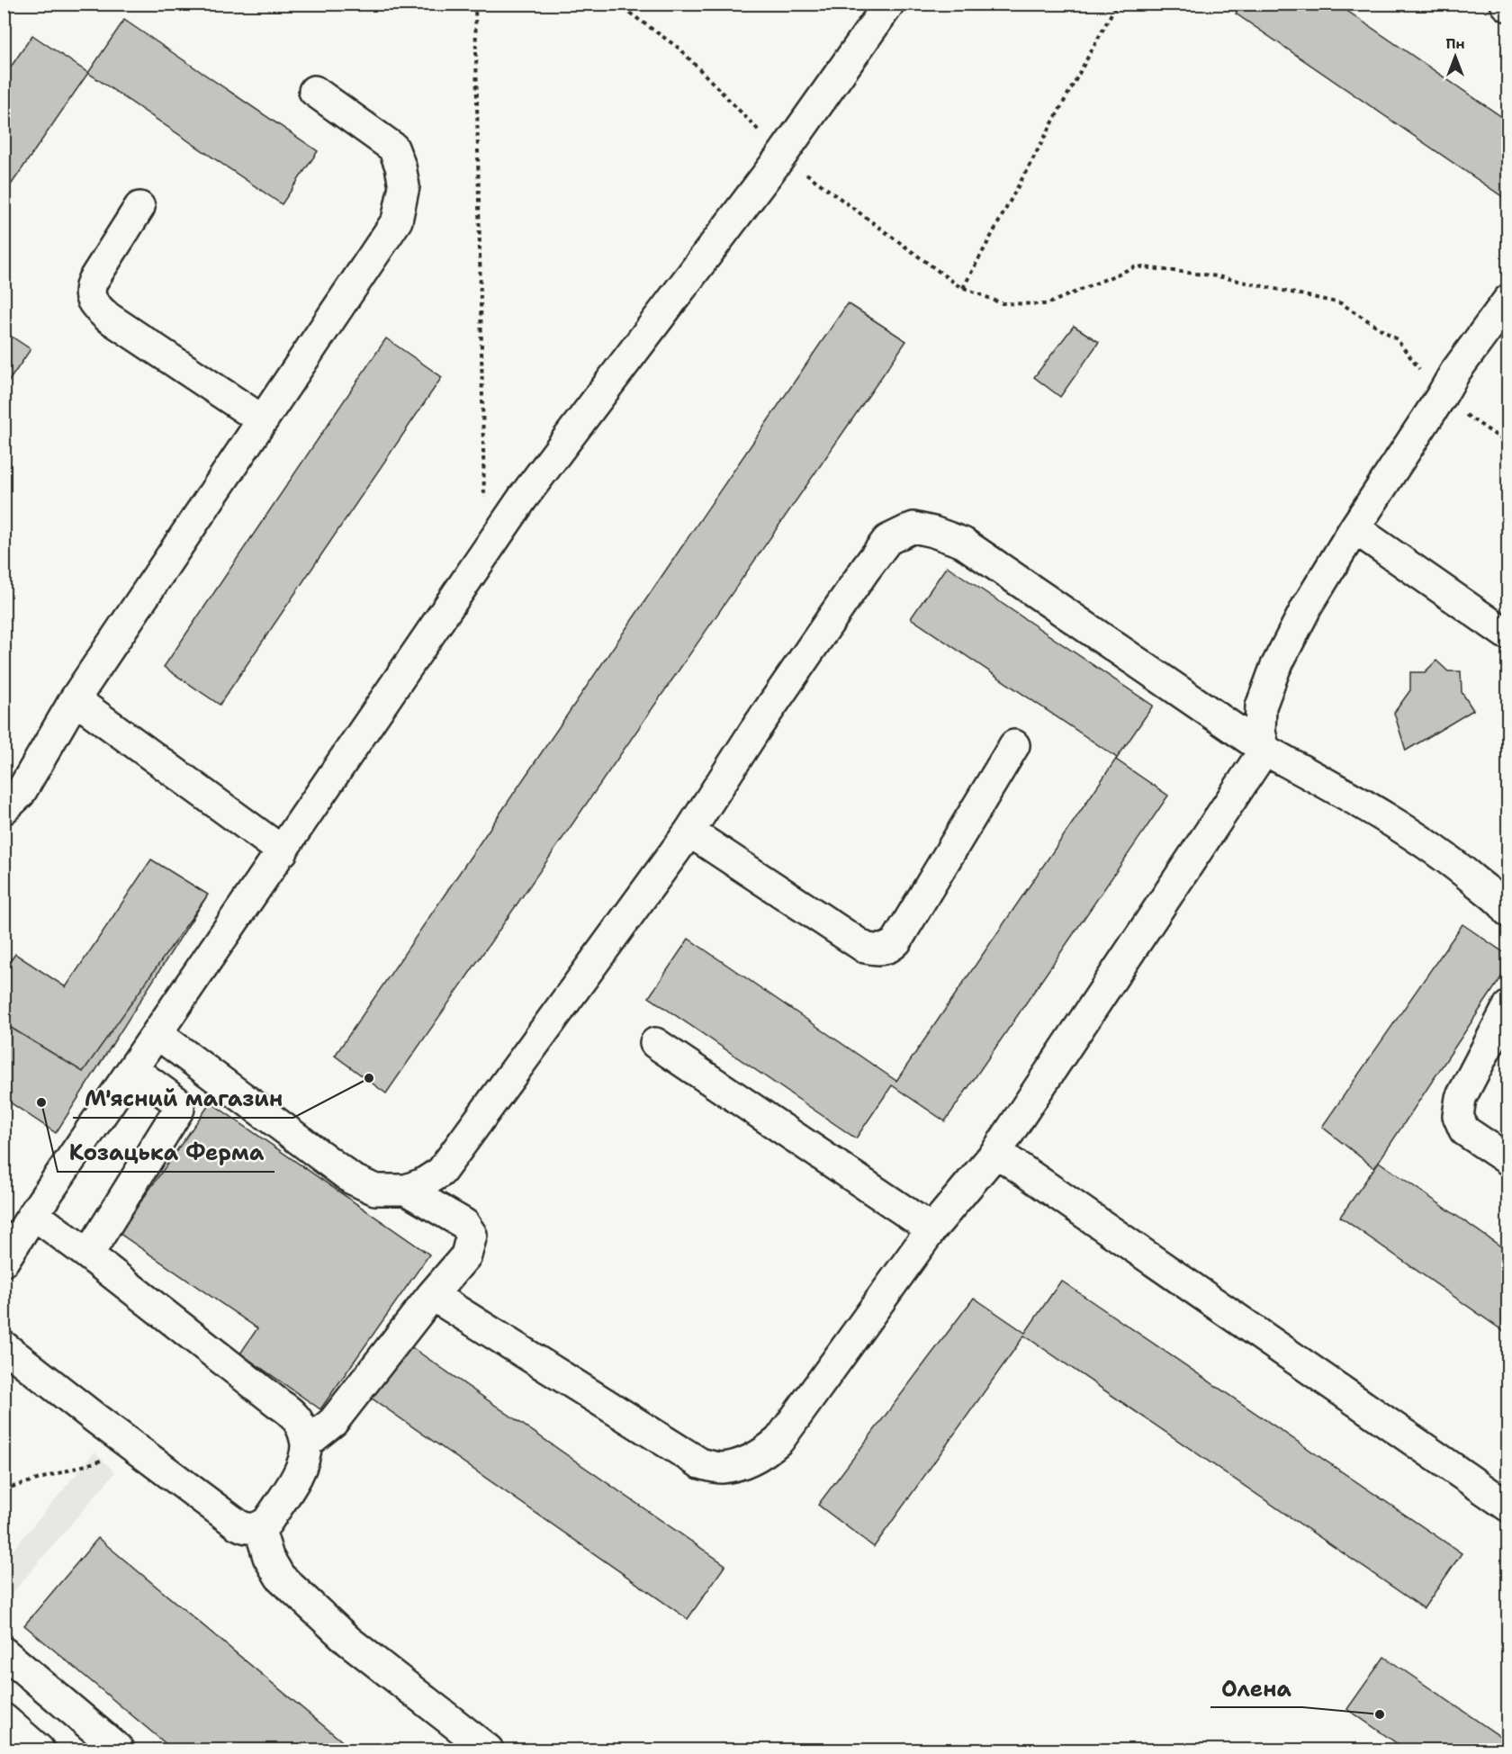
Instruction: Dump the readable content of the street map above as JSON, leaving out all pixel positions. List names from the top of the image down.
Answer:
{
  "places": ["М'ясний магазин", "Козацька Ферма", "Олена"],
  "north": "top"
}
